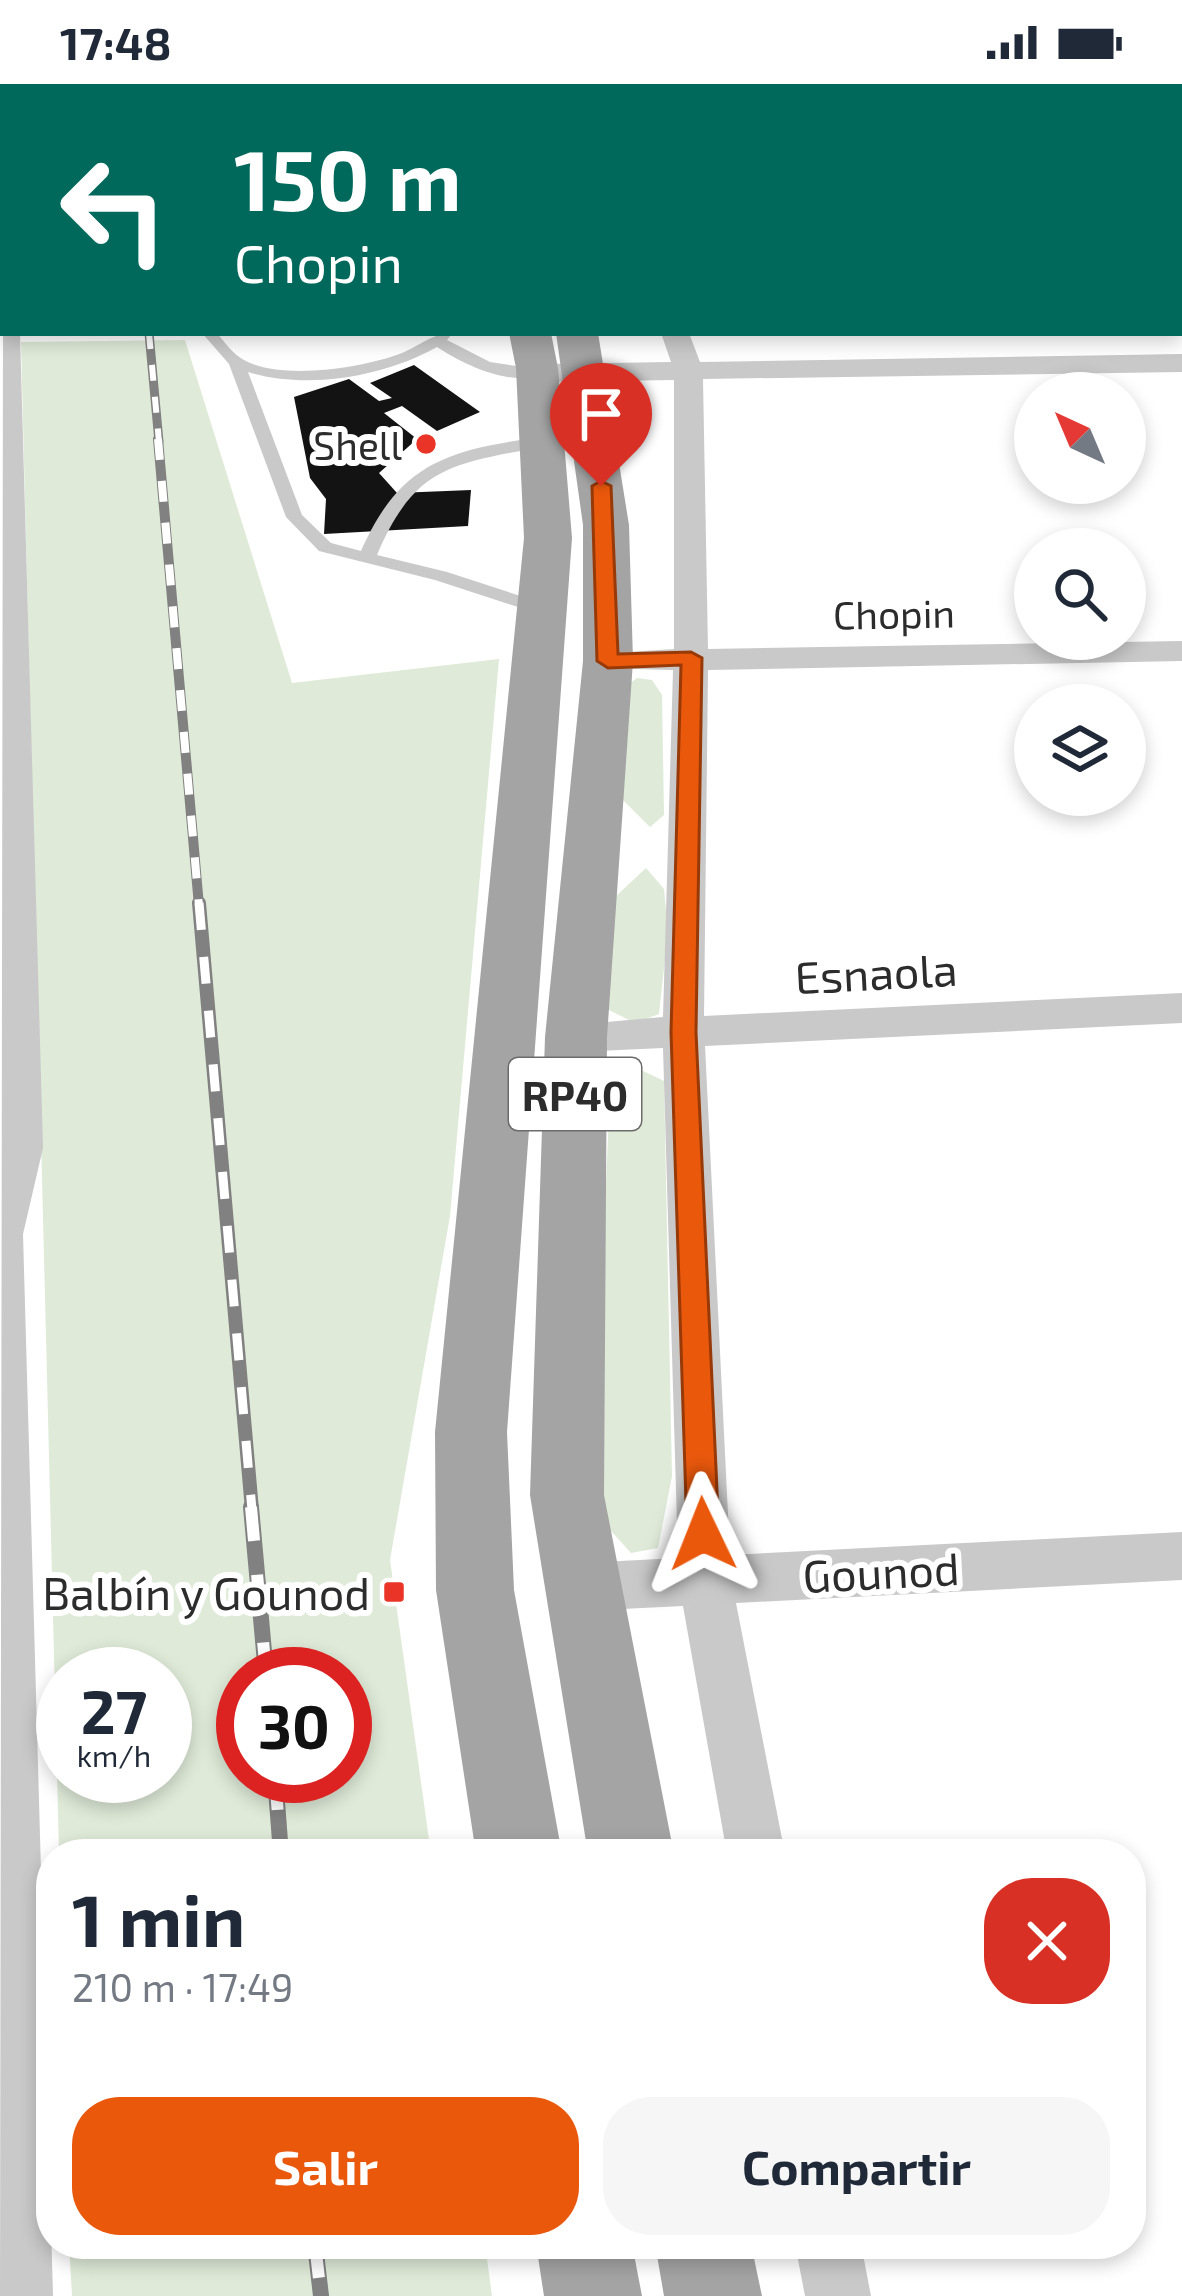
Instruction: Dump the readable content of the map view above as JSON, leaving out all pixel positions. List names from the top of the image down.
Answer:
{
  "streets": {
    "main road": ["RP40"],
    "street": ["Chopin", "Esnaola", "Gounod"]
  },
  "crossings": [
    ["Chopin", "RP40"],
    ["Esnaola", "RP40"],
    ["RP40", "Gounod"]
  ],
  "places": {
    "other": ["Shell"],
    "transit": ["Balbín y Gounod"]
  },
  "north": "top left",
  "page": {
    "status": "17:48",
    "turn": ["150 m", "Chopin"],
    "speed": "27 km/h",
    "limit": "30",
    "heading": ["1 min", "210 m · 17:49"],
    "buttons": ["Salir", "Compartir"]
  }
}
